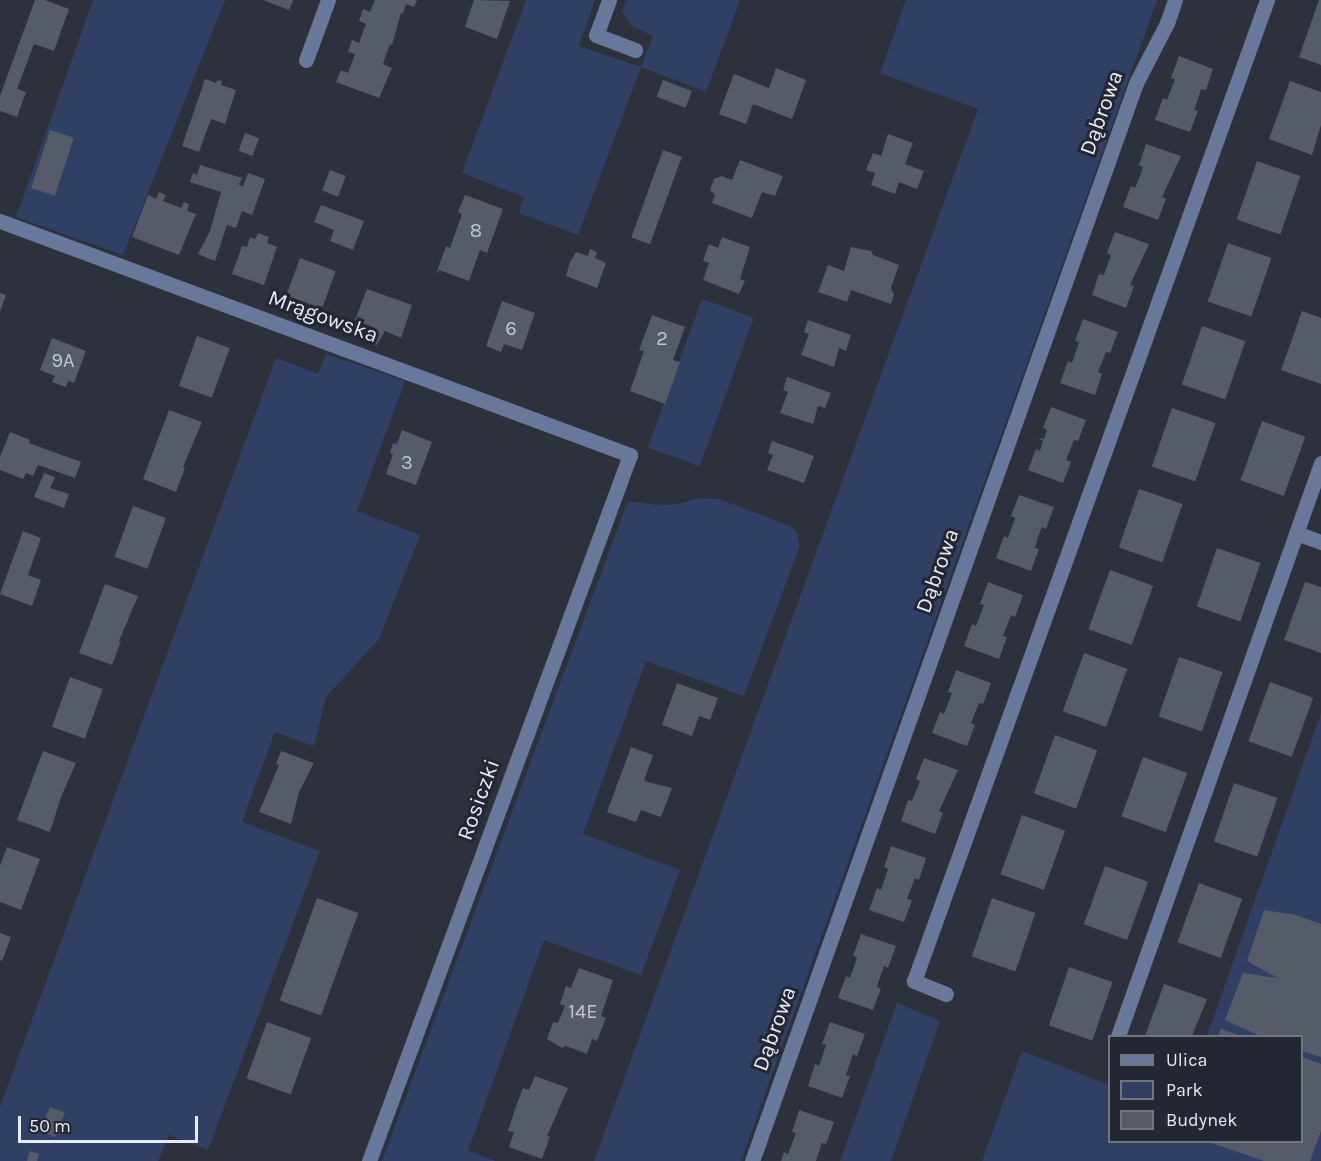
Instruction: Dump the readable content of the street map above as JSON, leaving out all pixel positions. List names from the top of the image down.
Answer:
{
  "streets": {
    "street": ["Dąbrowa", "Mrągowska", "Rosiczki"]
  },
  "crossings": [
    ["Mrągowska", "Rosiczki"]
  ],
  "house_numbers": [
    "8",
    "6",
    "2",
    "9A",
    "3",
    "14E"
  ],
  "legend": ["Ulica", "Park", "Budynek"],
  "scale_bar": "50 m"
}
